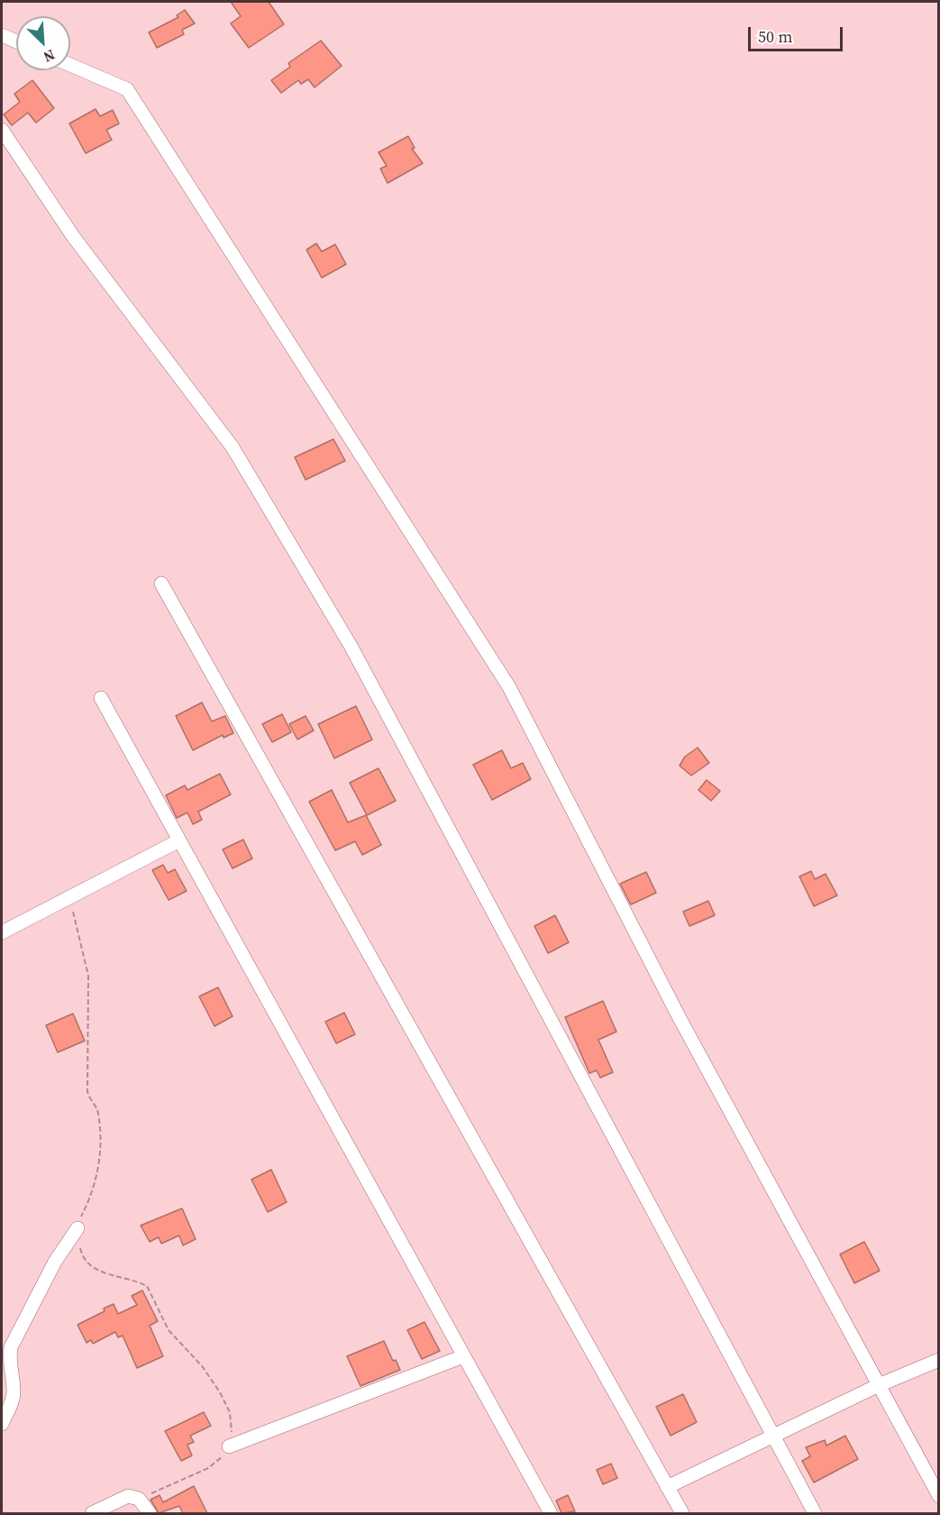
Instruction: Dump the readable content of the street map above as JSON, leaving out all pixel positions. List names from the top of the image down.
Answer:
{
  "scale_bar": "50 m",
  "north": "bottom right"
}
